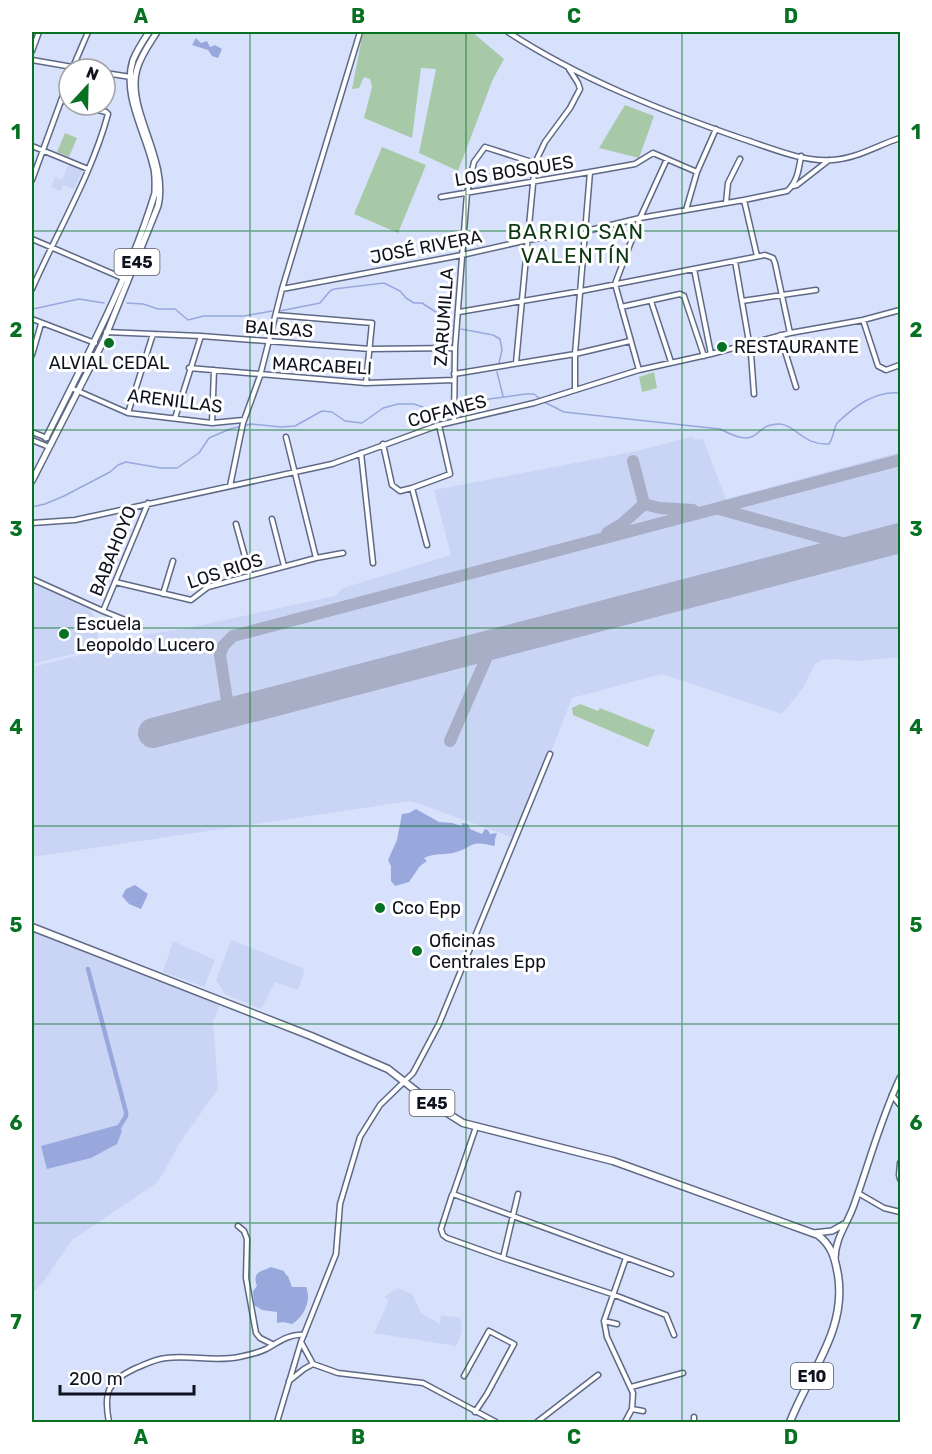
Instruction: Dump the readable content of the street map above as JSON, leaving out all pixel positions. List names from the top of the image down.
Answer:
{
  "streets": {
    "highway": ["E45", "E10"],
    "street": [
      "LOS BOSQUES",
      "JOSÉ RIVERA",
      "ZARUMILLA",
      "BALSAS",
      "MARCABELI",
      "ARENILLAS",
      "COFANES",
      "BABAHOYO",
      "LOS RIOS"
    ]
  },
  "crossings": [
    ["LOS BOSQUES", "ZARUMILLA"],
    ["JOSÉ RIVERA", "ZARUMILLA"],
    ["E45", "BALSAS"],
    ["E45", "ARENILLAS"],
    ["ZARUMILLA", "BALSAS"],
    ["ZARUMILLA", "MARCABELI"],
    ["ZARUMILLA", "COFANES"],
    ["COFANES", "BABAHOYO"],
    ["BABAHOYO", "LOS RIOS"]
  ],
  "districts": ["BARRIO SAN VALENTÍN"],
  "places": [
    "ALVIAL CEDAL",
    "RESTAURANTE",
    "Escuela Leopoldo Lucero",
    "Cco Epp",
    "Oficinas Centrales Epp"
  ],
  "scale_bar": "200 m",
  "north": "top",
  "grid": {
    "columns": [
      "A",
      "B",
      "C",
      "D"
    ],
    "rows": [
      "1",
      "2",
      "3",
      "4",
      "5",
      "6",
      "7"
    ]
  }
}
